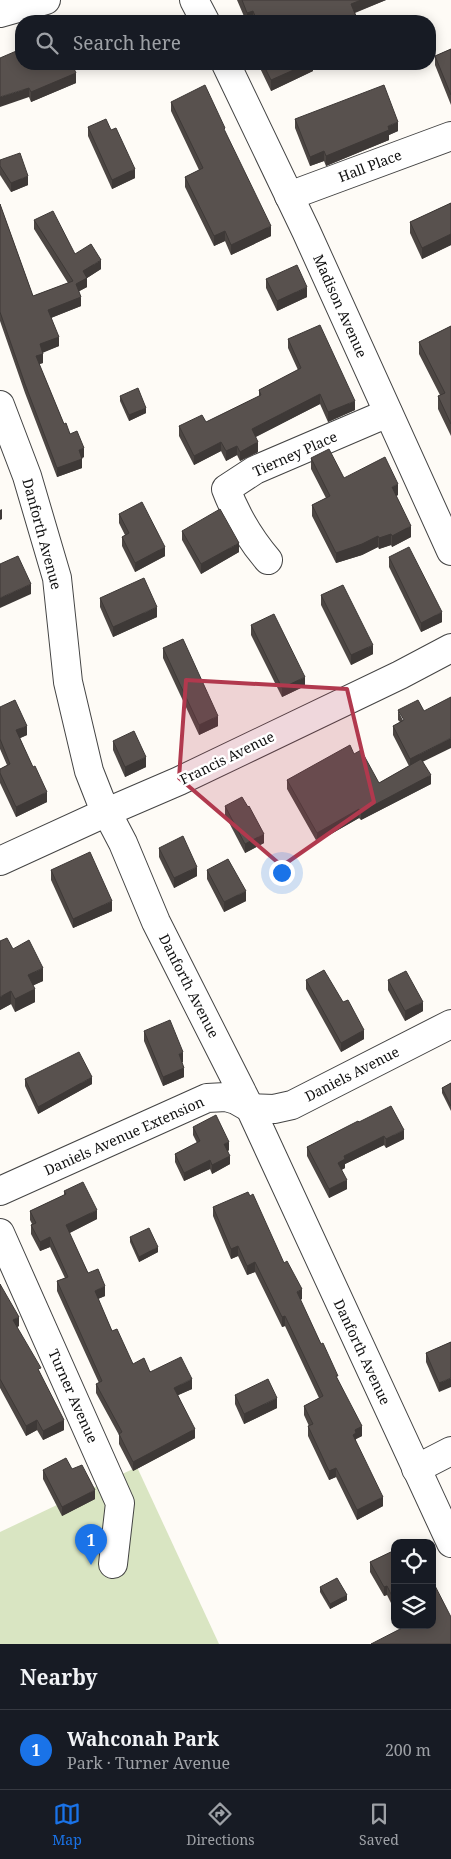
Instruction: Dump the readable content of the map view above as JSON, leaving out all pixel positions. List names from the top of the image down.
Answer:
{
  "streets": {
    "street": [
      "Hall Place",
      "Madison Avenue",
      "Tierney Place",
      "Danforth Avenue",
      "Francis Avenue",
      "Daniels Avenue",
      "Daniels Avenue Extension",
      "Turner Avenue"
    ]
  },
  "crossings": [
    ["Hall Place", "Madison Avenue"],
    ["Madison Avenue", "Tierney Place"],
    ["Danforth Avenue", "Francis Avenue"],
    ["Danforth Avenue", "Daniels Avenue"],
    ["Danforth Avenue", "Daniels Avenue Extension"],
    ["Daniels Avenue", "Daniels Avenue Extension"]
  ],
  "page": {
    "search": "Search here",
    "pins": "1",
    "heading": "Nearby",
    "list": [
      {
        "mark": "1",
        "name": "Wahconah Park",
        "note": "Park · Turner Avenue",
        "value": "200 m"
      }
    ],
    "nav": ["Map", "Directions", "Saved"]
  }
}
